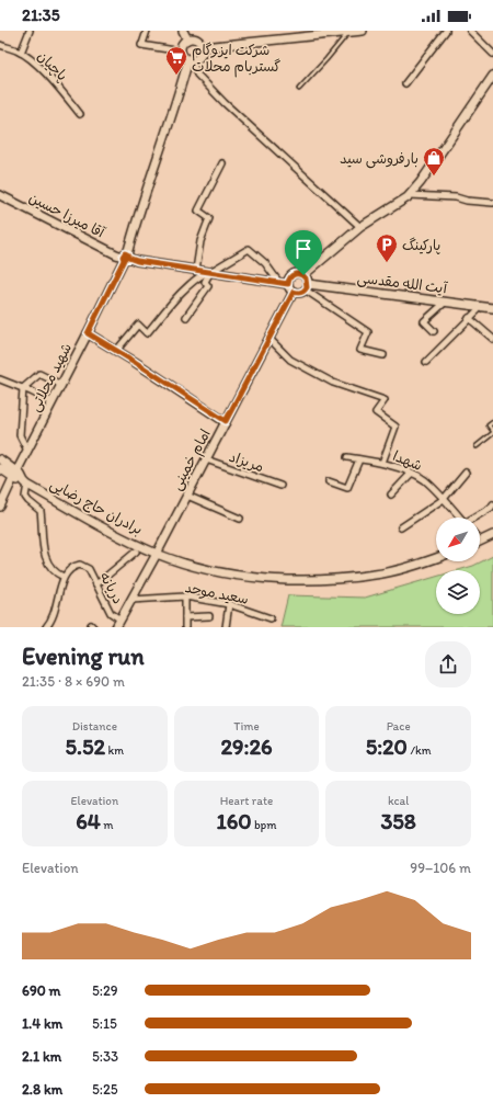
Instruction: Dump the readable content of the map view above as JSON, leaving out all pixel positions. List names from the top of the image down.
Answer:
{
  "streets": {
    "main road": [
      "آقا میرزا حسین",
      "آیت الله مقدسی",
      "شهید محلاتی",
      "امام خمینی",
      "برادران حاج رضایی"
    ],
    "street": [
      "پاچیان",
      "شهدا",
      "مریزاد",
      "دریانه",
      "سعید موحد"
    ]
  },
  "crossings": [
    ["آقا میرزا حسین", "آیت الله مقدسی"],
    ["آقا میرزا حسین", "شهید محلاتی"],
    ["آقا میرزا حسین", "امام خمینی"],
    ["آیت الله مقدسی", "امام خمینی"],
    ["امام خمینی", "مریزاد"],
    ["امام خمینی", "برادران حاج رضایی"],
    ["امام خمینی", "دریانه"],
    ["امام خمینی", "سعید موحد"]
  ],
  "places": {
    "supermarket": ["شرکت ایزوگام گستربام محلات"],
    "shop": ["بارفروشی سید"],
    "parking": ["پارکینگ"]
  },
  "north": "bottom left",
  "page": {
    "status": "21:35",
    "heading": ["Evening run", "21:35 · 8 × 690 m"],
    "stats": [
      ["Distance", "5.52 km"],
      ["Time", "29:26"],
      ["Pace", "5:20 /km"],
      ["Elevation", "64 m"],
      ["Heart rate", "160 bpm"],
      ["kcal", "358"]
    ],
    "chart": ["Elevation", "99–106 m"],
    "list": [
      {
        "name": "690 m",
        "note": "5:29"
      },
      {
        "name": "1.4 km",
        "note": "5:15"
      },
      {
        "name": "2.1 km",
        "note": "5:33"
      },
      {
        "name": "2.8 km",
        "note": "5:25"
      }
    ]
  }
}
